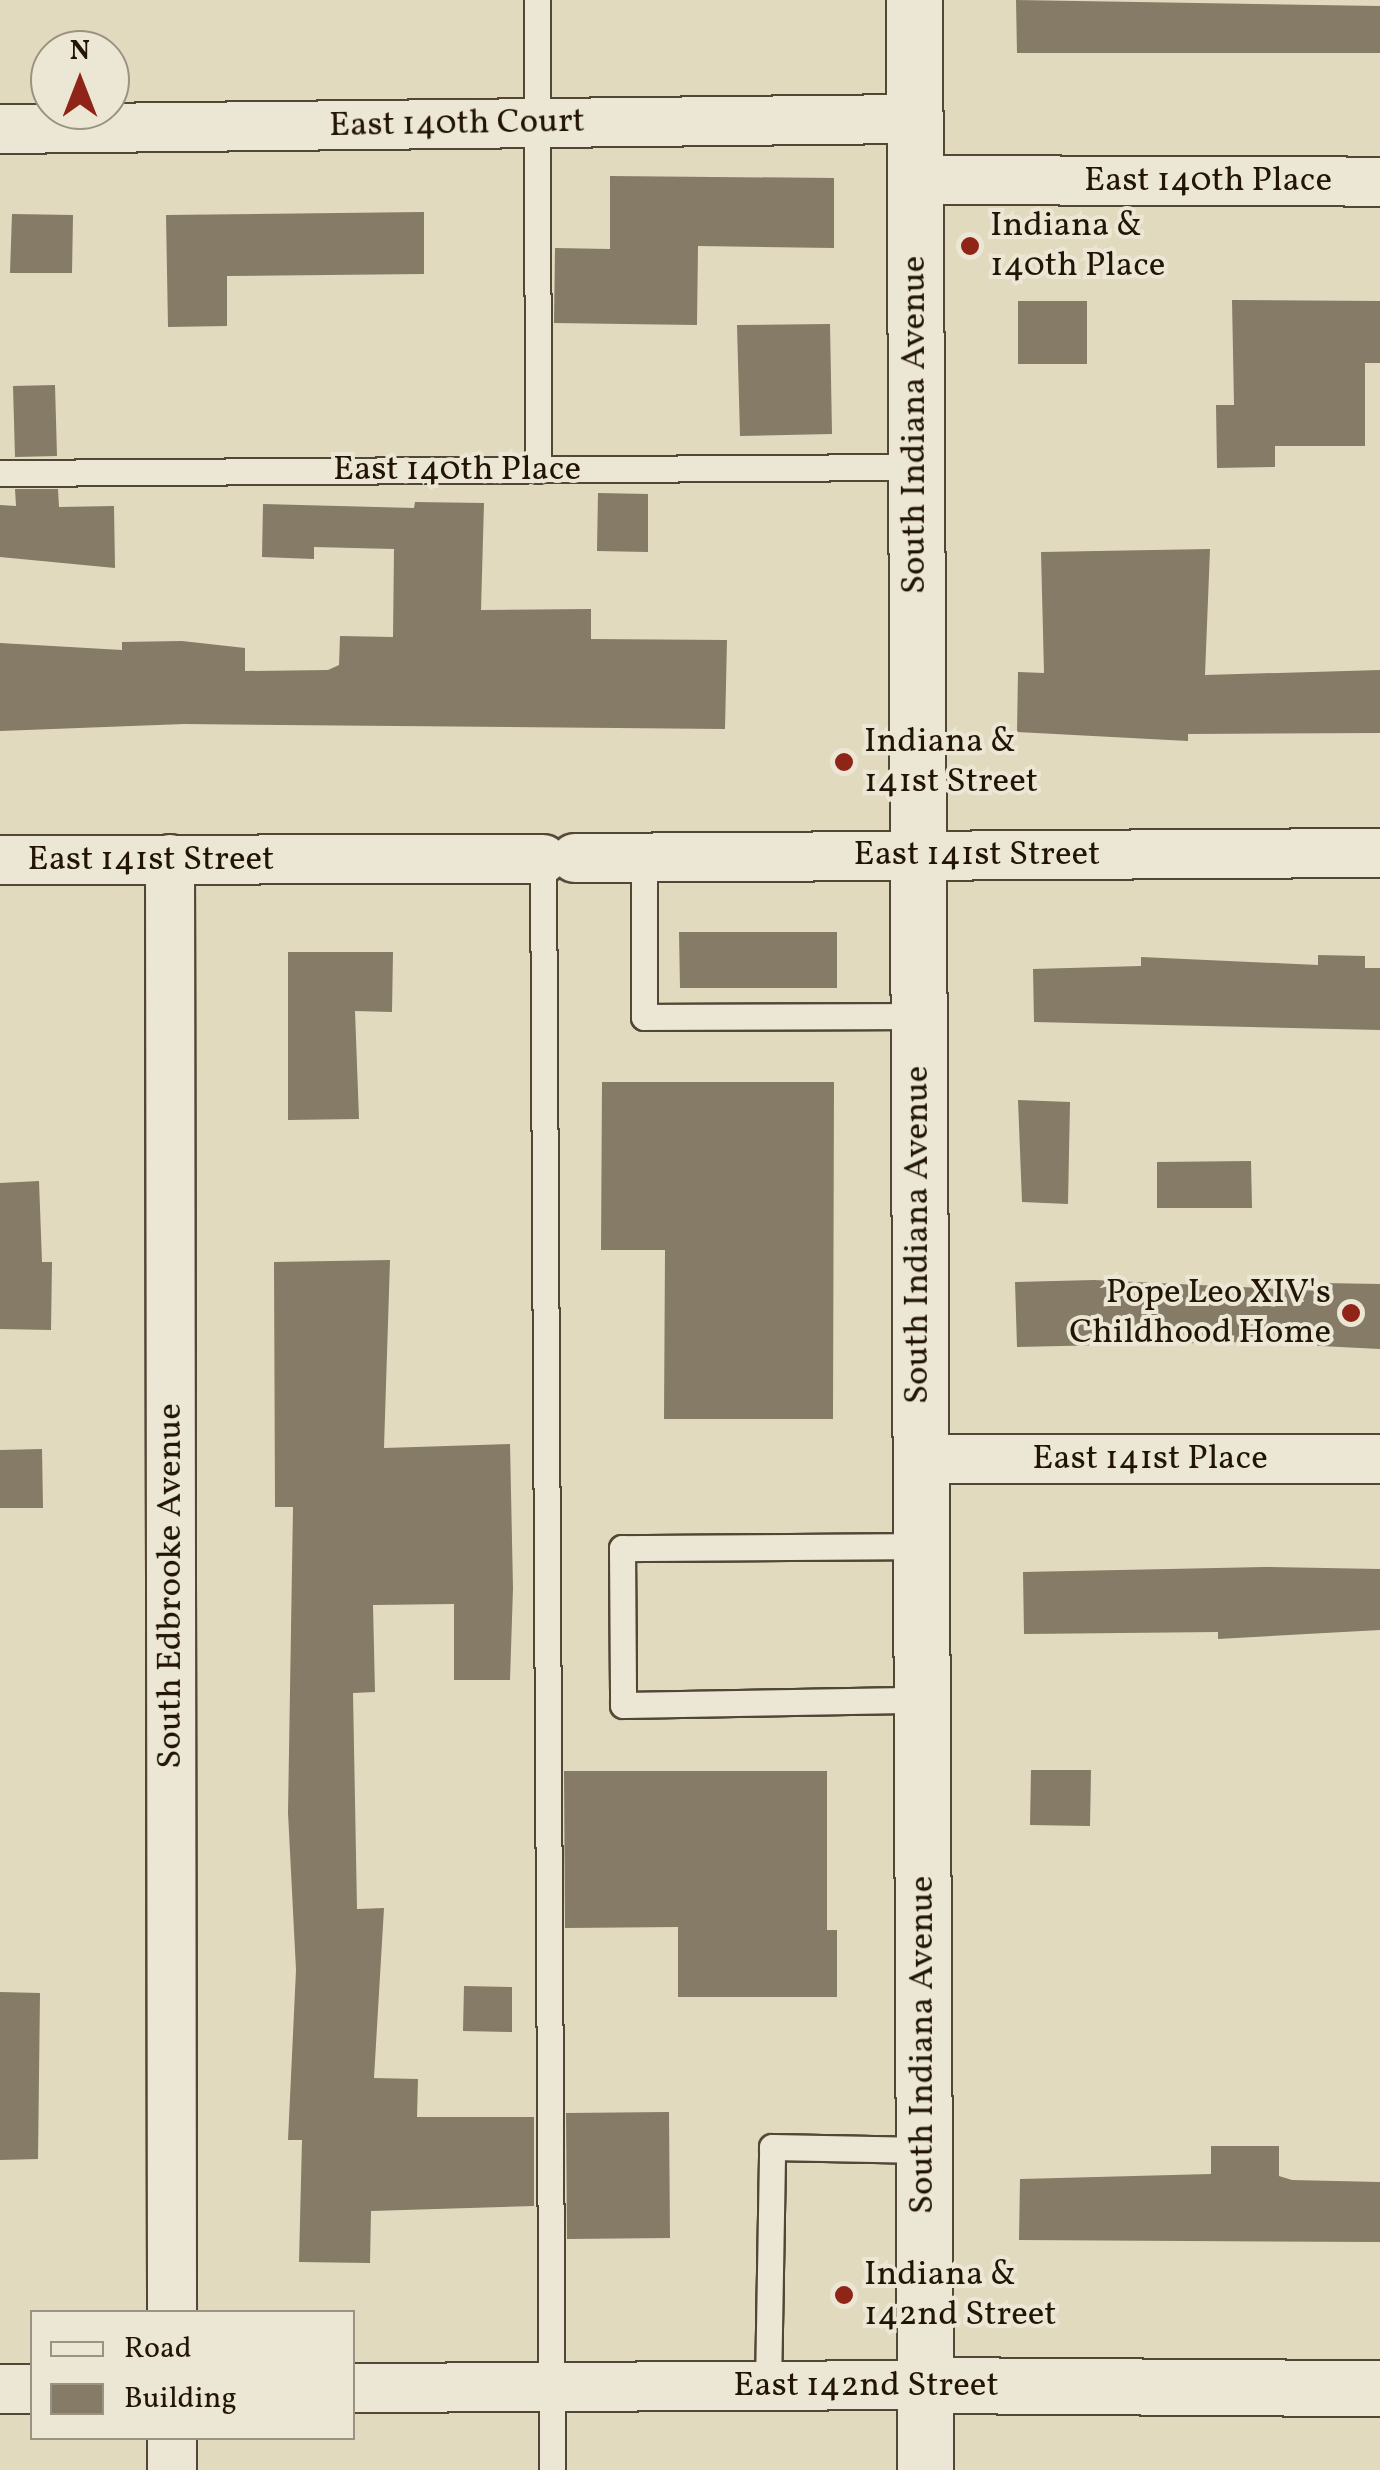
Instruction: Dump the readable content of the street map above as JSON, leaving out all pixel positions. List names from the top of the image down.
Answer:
{
  "streets": {
    "main road": ["South Indiana Avenue", "East 142nd Street"],
    "street": [
      "East 140th Court",
      "East 140th Place",
      "East 141st Street",
      "East 141st Place",
      "South Edbrooke Avenue"
    ]
  },
  "crossings": [
    ["East 140th Court", "South Indiana Avenue"],
    ["East 140th Place", "South Indiana Avenue"],
    ["South Indiana Avenue", "East 141st Street"],
    ["South Indiana Avenue", "East 141st Place"],
    ["South Indiana Avenue", "East 142nd Street"],
    ["East 141st Street", "South Edbrooke Avenue"]
  ],
  "places": [
    "Indiana & 140th Place",
    "Indiana & 141st Street",
    "Pope Leo XIV's Childhood Home",
    "Indiana & 142nd Street"
  ],
  "legend": ["Road", "Building"],
  "north": "top"
}
